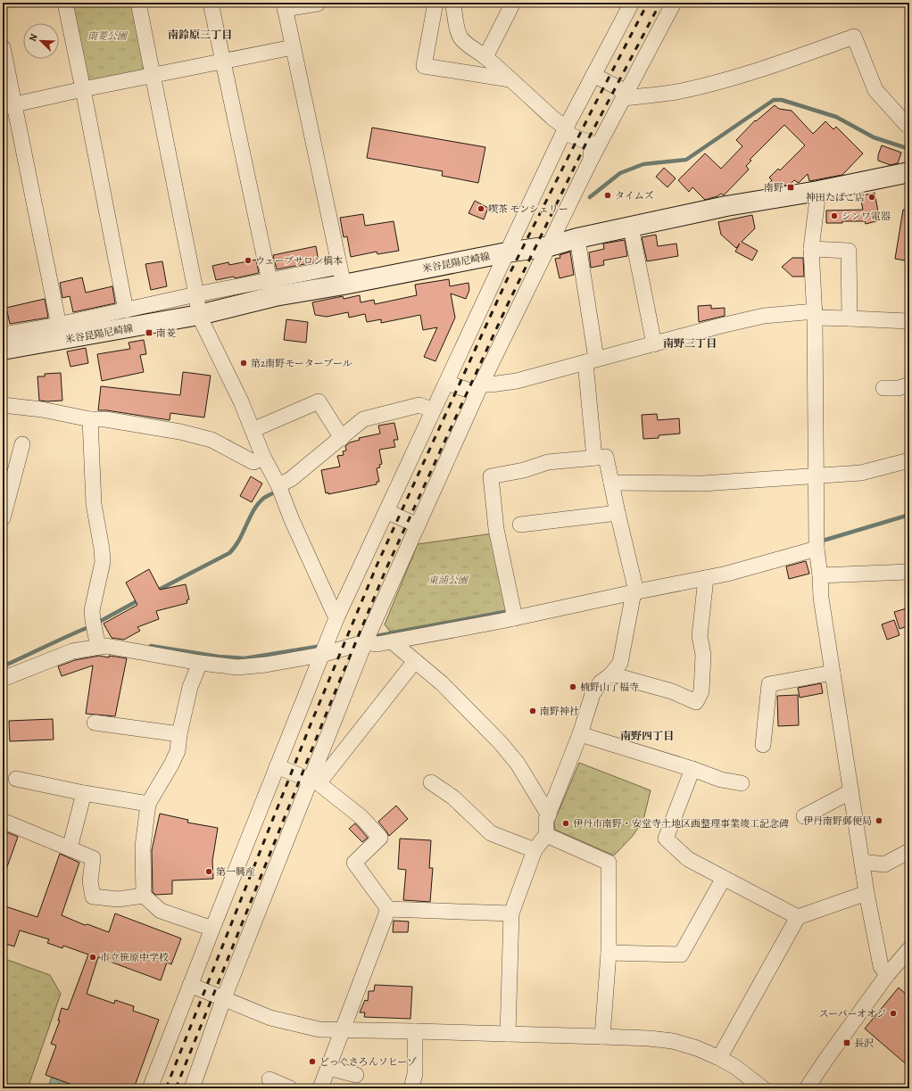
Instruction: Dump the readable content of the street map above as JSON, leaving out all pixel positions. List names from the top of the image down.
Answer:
{
  "streets": {
    "main road": ["米谷昆陽尼崎線"]
  },
  "districts": ["南鈴原三丁目", "南野三丁目", "南野四丁目"],
  "parks": ["南菱公園", "東浦公園"],
  "places": {
    "transit": ["南野", "南菱", "長沢"],
    "other": [
      "タイムズ",
      "神田たばこ店",
      "喫茶 モンシェリー",
      "シンワ電器",
      "ウェーブサロン橋本",
      "第2南野モータープール",
      "楠野山了福寺",
      "南野神社",
      "伊丹南野郵便局",
      "伊丹市南野・安堂寺土地区画整理事業竣工記念碑",
      "第一興産",
      "市立笹原中学校",
      "スーパーオオジ",
      "どっぐさろんソヒーゾ"
    ]
  },
  "north": "top left"
}
